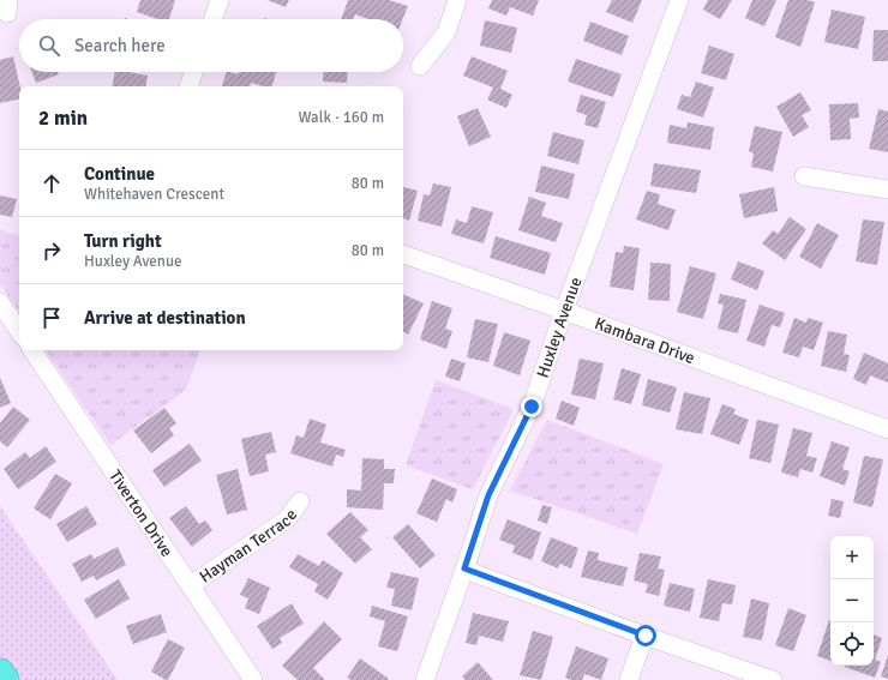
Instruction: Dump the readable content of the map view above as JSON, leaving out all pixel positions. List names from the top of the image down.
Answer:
{
  "streets": {
    "street": [
      "Huxley Avenue",
      "Kambara Drive",
      "Tiverton Drive",
      "Hayman Terrace"
    ]
  },
  "crossings": [
    ["Huxley Avenue", "Kambara Drive"],
    ["Tiverton Drive", "Hayman Terrace"]
  ],
  "page": {
    "search": "Search here",
    "heading": ["2 min", "Walk · 160 m"],
    "list": [
      ["Continue", "Whitehaven Crescent", "80 m"],
      ["Turn right", "Huxley Avenue", "80 m"],
      "Arrive at destination"
    ],
    "map_buttons": ["+", "−"]
  }
}
